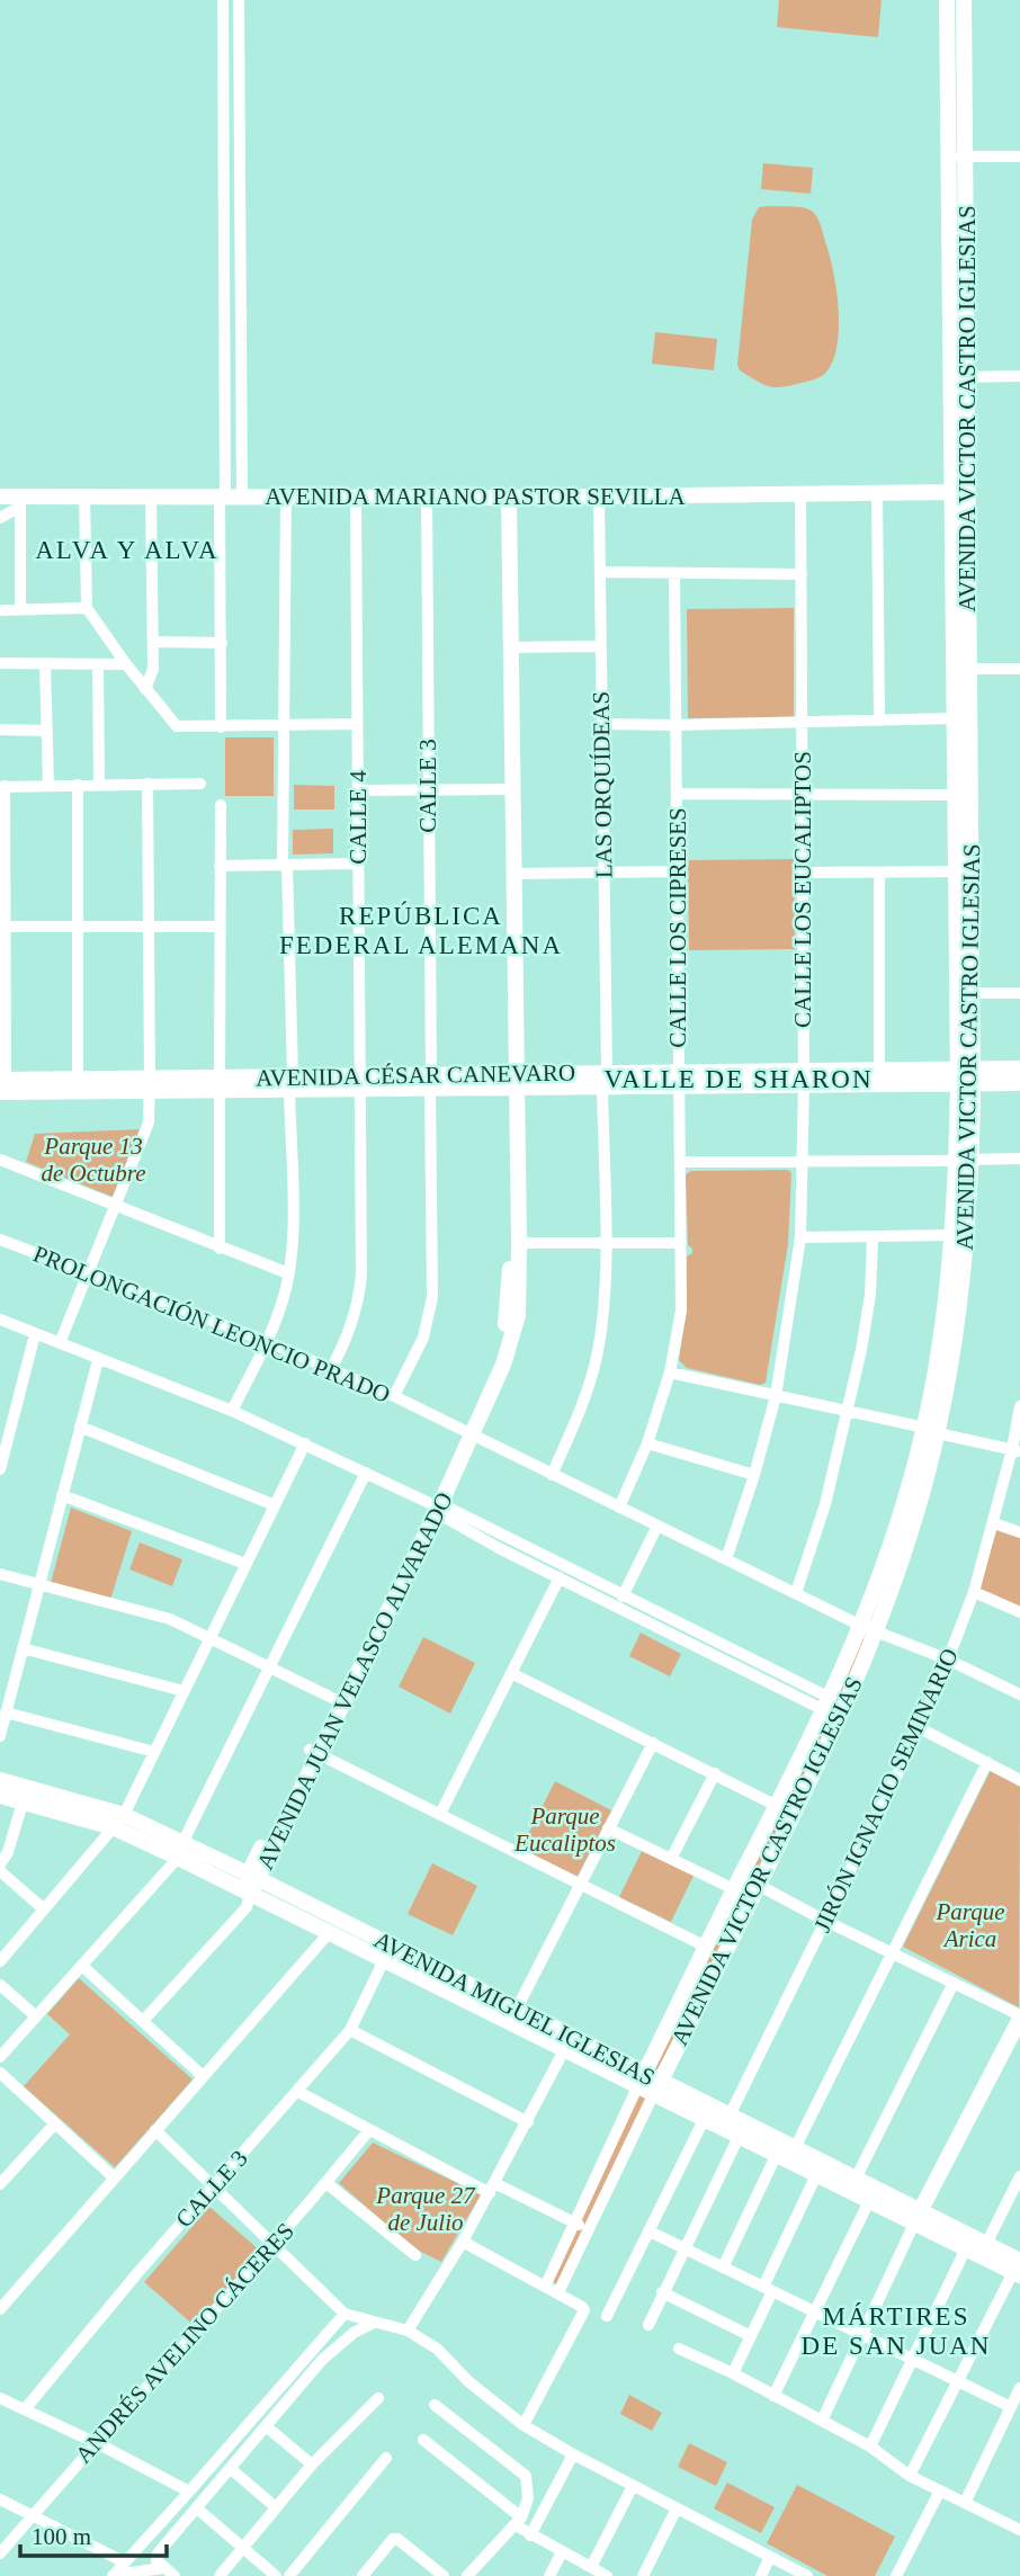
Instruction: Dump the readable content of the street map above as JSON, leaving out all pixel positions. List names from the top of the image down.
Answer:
{
  "streets": {
    "street": [
      "AVENIDA VICTOR CASTRO IGLESIAS",
      "AVENIDA MARIANO PASTOR SEVILLA",
      "LAS ORQUÍDEAS",
      "CALLE 3",
      "CALLE 4",
      "CALLE LOS EUCALIPTOS",
      "CALLE LOS CIPRESES",
      "AVENIDA CÉSAR CANEVARO",
      "PROLONGACIÓN LEONCIO PRADO",
      "AVENIDA JUAN VELASCO ALVARADO",
      "JIRÓN IGNACIO SEMINARIO",
      "AVENIDA MIGUEL IGLESIAS",
      "ANDRÉS AVELINO CÁCERES"
    ]
  },
  "crossings": [
    ["AVENIDA VICTOR CASTRO IGLESIAS", "AVENIDA MARIANO PASTOR SEVILLA"],
    ["AVENIDA VICTOR CASTRO IGLESIAS", "AVENIDA CÉSAR CANEVARO"],
    ["AVENIDA VICTOR CASTRO IGLESIAS", "PROLONGACIÓN LEONCIO PRADO"],
    ["AVENIDA VICTOR CASTRO IGLESIAS", "AVENIDA MIGUEL IGLESIAS"],
    ["AVENIDA MARIANO PASTOR SEVILLA", "LAS ORQUÍDEAS"],
    ["AVENIDA MARIANO PASTOR SEVILLA", "CALLE 3"],
    ["AVENIDA MARIANO PASTOR SEVILLA", "CALLE 4"],
    ["AVENIDA MARIANO PASTOR SEVILLA", "CALLE LOS EUCALIPTOS"],
    ["AVENIDA MARIANO PASTOR SEVILLA", "AVENIDA JUAN VELASCO ALVARADO"],
    ["LAS ORQUÍDEAS", "AVENIDA CÉSAR CANEVARO"],
    ["LAS ORQUÍDEAS", "PROLONGACIÓN LEONCIO PRADO"],
    ["CALLE 3", "AVENIDA CÉSAR CANEVARO"],
    ["CALLE 3", "PROLONGACIÓN LEONCIO PRADO"],
    ["CALLE 3", "AVENIDA MIGUEL IGLESIAS"],
    ["CALLE 4", "AVENIDA CÉSAR CANEVARO"],
    ["CALLE 4", "PROLONGACIÓN LEONCIO PRADO"],
    ["CALLE LOS EUCALIPTOS", "AVENIDA CÉSAR CANEVARO"],
    ["CALLE LOS EUCALIPTOS", "PROLONGACIÓN LEONCIO PRADO"],
    ["CALLE LOS CIPRESES", "AVENIDA CÉSAR CANEVARO"],
    ["CALLE LOS CIPRESES", "PROLONGACIÓN LEONCIO PRADO"],
    ["AVENIDA CÉSAR CANEVARO", "AVENIDA JUAN VELASCO ALVARADO"],
    ["PROLONGACIÓN LEONCIO PRADO", "AVENIDA JUAN VELASCO ALVARADO"],
    ["PROLONGACIÓN LEONCIO PRADO", "JIRÓN IGNACIO SEMINARIO"],
    ["AVENIDA JUAN VELASCO ALVARADO", "AVENIDA MIGUEL IGLESIAS"],
    ["JIRÓN IGNACIO SEMINARIO", "AVENIDA MIGUEL IGLESIAS"]
  ],
  "districts": [
    "ALVA Y ALVA",
    "REPÚBLICA FEDERAL ALEMANA",
    "VALLE DE SHARON",
    "MÁRTIRES DE SAN JUAN"
  ],
  "parks": [
    "Parque 13 de Octubre",
    "Parque Eucaliptos",
    "Parque Arica",
    "Parque 27 de Julio"
  ],
  "scale_bar": "100 m"
}
